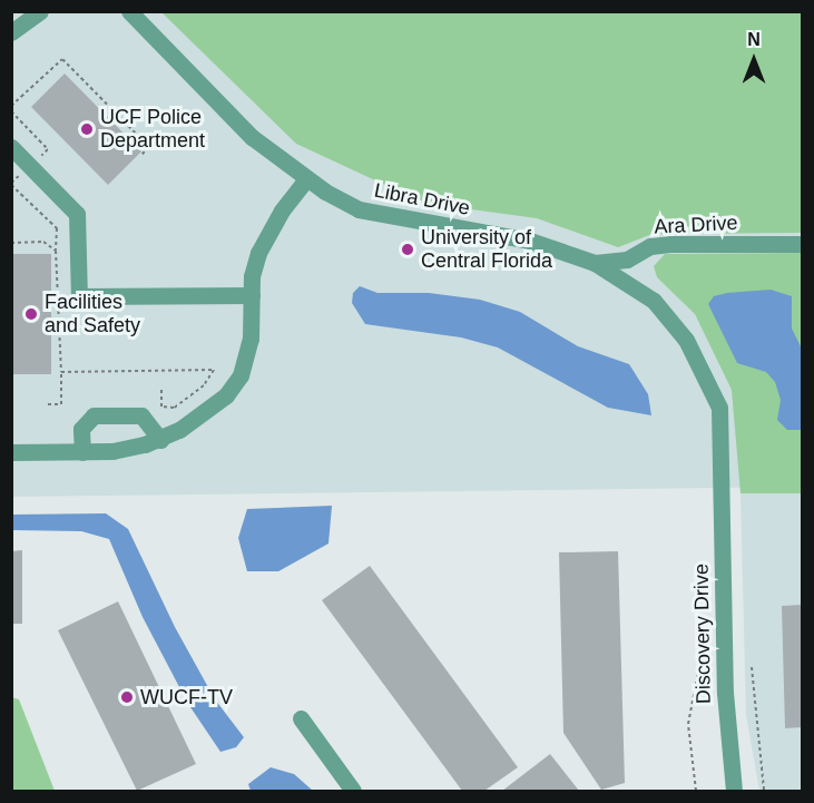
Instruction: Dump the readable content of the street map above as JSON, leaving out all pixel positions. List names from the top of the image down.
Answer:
{
  "streets": {
    "street": ["Libra Drive", "Ara Drive", "Discovery Drive"]
  },
  "crossings": [
    ["Libra Drive", "Ara Drive"],
    ["Libra Drive", "Discovery Drive"]
  ],
  "places": [
    "UCF Police Department",
    "University of Central Florida",
    "Facilities and Safety",
    "WUCF-TV"
  ],
  "north": "top"
}
